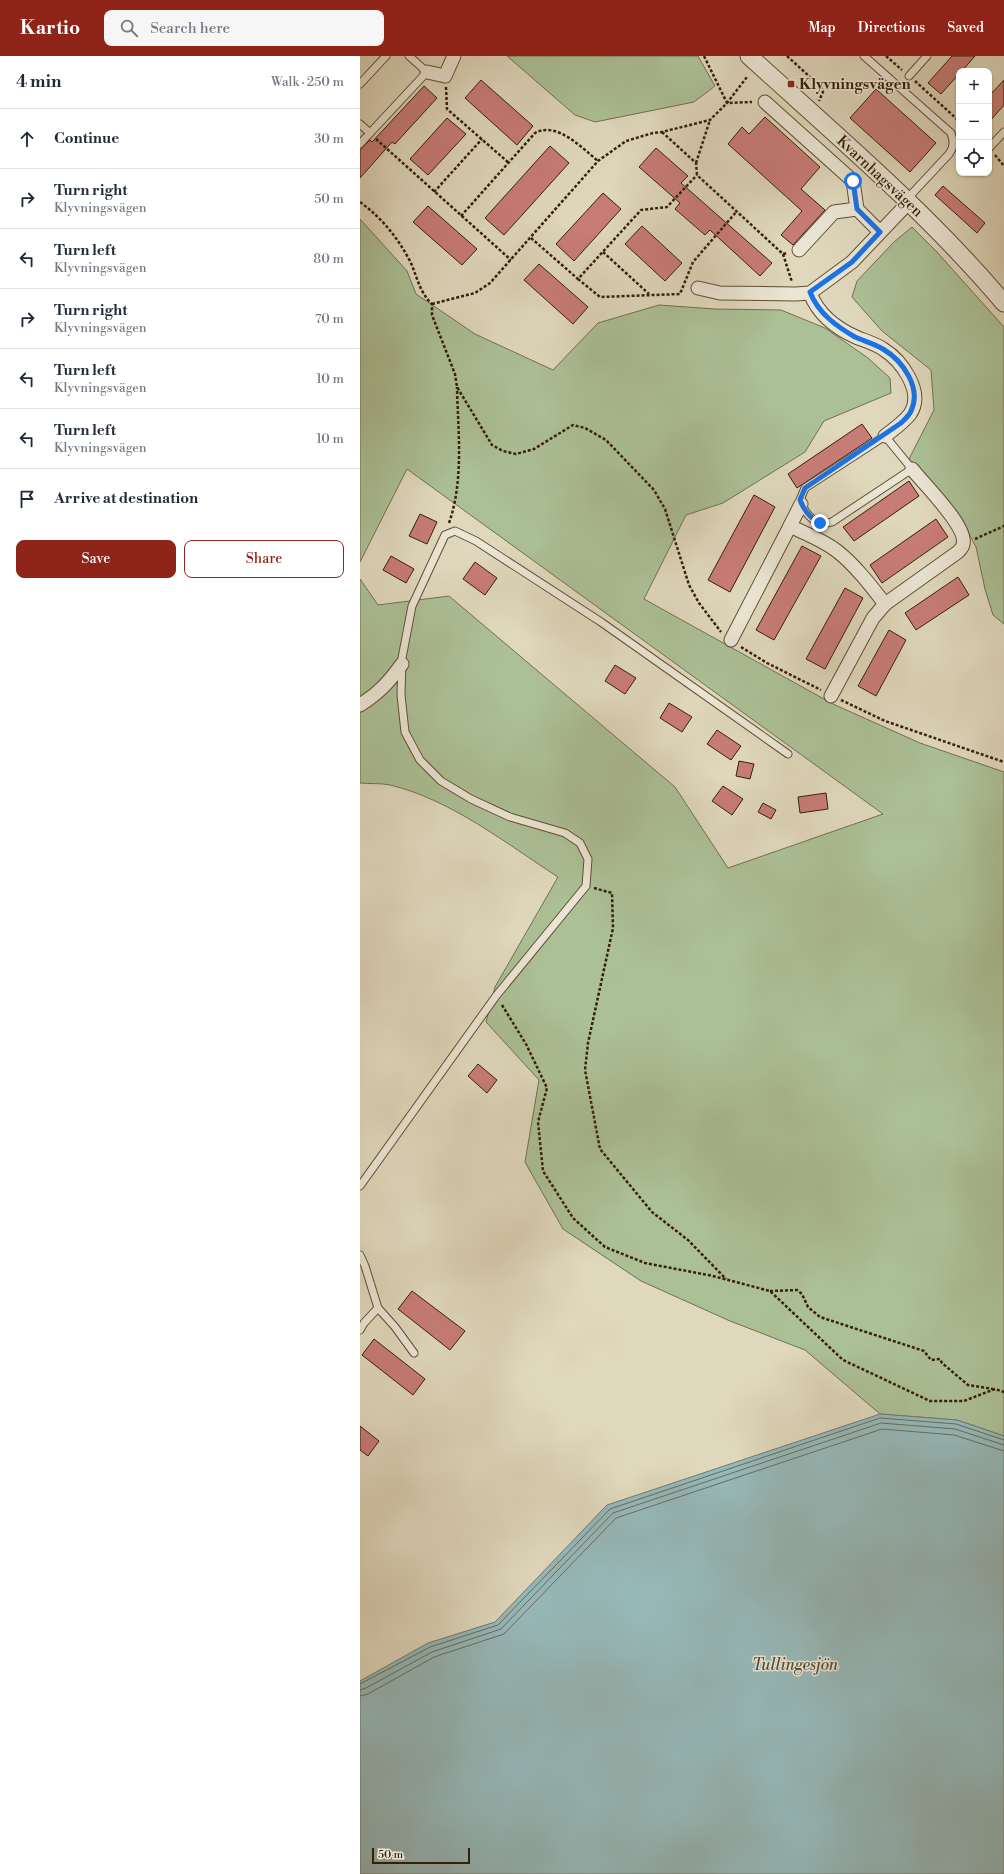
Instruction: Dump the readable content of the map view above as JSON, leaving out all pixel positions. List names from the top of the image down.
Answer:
{
  "streets": {
    "street": ["Kvarnhagsvägen"]
  },
  "water": ["Tullingesjön"],
  "places": {
    "transit": ["Klyvningsvägen"]
  },
  "scale_bar": "50 m",
  "page": {
    "header": "Kartio",
    "search": "Search here",
    "nav": ["Map", "Directions", "Saved"],
    "heading": ["4 min", "Walk · 250 m"],
    "map_buttons": ["+", "−"],
    "list": [
      ["Continue", "30 m"],
      ["Turn right", "Klyvningsvägen", "50 m"],
      ["Turn left", "Klyvningsvägen", "80 m"],
      ["Turn right", "Klyvningsvägen", "70 m"],
      ["Turn left", "Klyvningsvägen", "10 m"],
      ["Turn left", "Klyvningsvägen", "10 m"],
      "Arrive at destination"
    ],
    "buttons": ["Save", "Share"],
    "scale": "50 m"
  }
}
